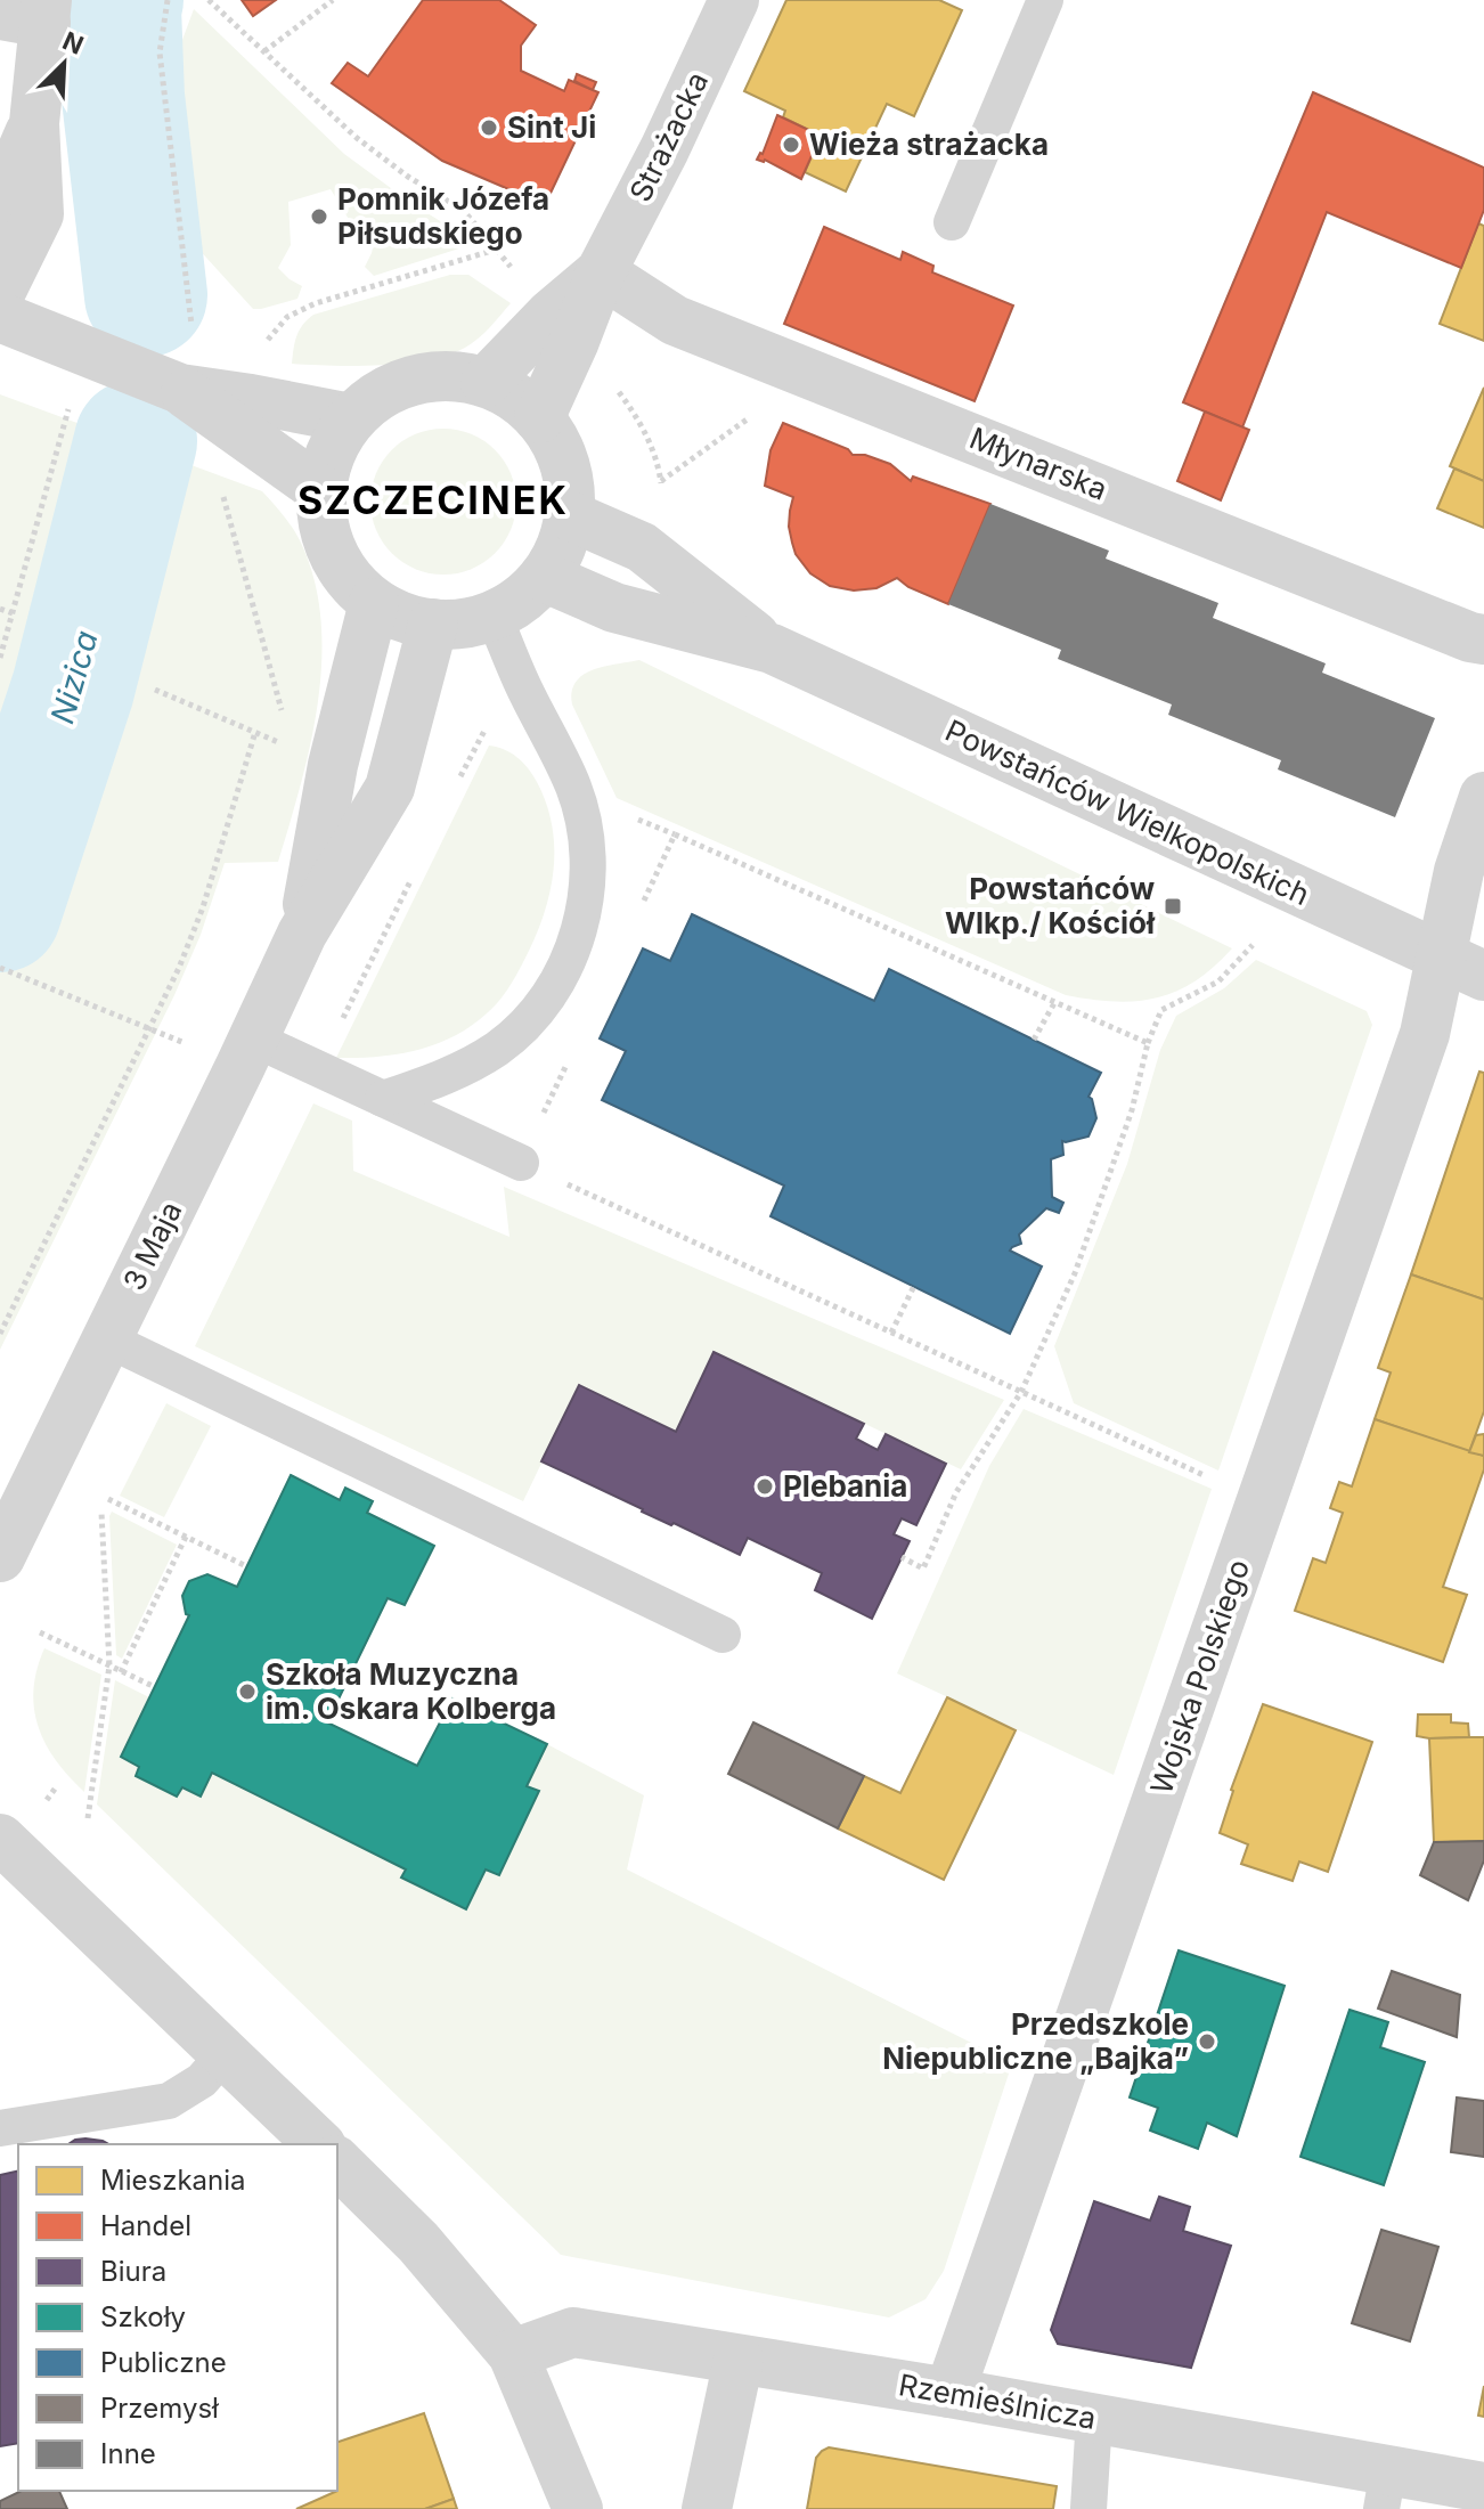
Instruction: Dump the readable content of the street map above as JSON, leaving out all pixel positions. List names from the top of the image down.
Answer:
{
  "streets": {
    "street": [
      "Strażacka",
      "Młynarska",
      "Powstańców Wielkopolskich",
      "3 Maja",
      "Wojska Polskiego",
      "Rzemieślnicza"
    ]
  },
  "crossings": [
    ["Strażacka", "Młynarska"],
    ["Strażacka", "Powstańców Wielkopolskich"],
    ["Strażacka", "3 Maja"],
    ["Powstańców Wielkopolskich", "3 Maja"],
    ["Powstańców Wielkopolskich", "Wojska Polskiego"],
    ["Wojska Polskiego", "Rzemieślnicza"]
  ],
  "districts": ["SZCZECINEK"],
  "water": ["Nizica"],
  "places": {
    "other": [
      "Sint Ji",
      "Wieża strażacka",
      "Pomnik Józefa Piłsudskiego",
      "Plebania",
      "Szkoła Muzyczna im. Oskara Kolberga",
      "Przedszkole Niepubliczne „Bajka”"
    ],
    "transit": ["Powstańców Wlkp./ Kościół"]
  },
  "legend": [
    "Mieszkania",
    "Handel",
    "Biura",
    "Szkoły",
    "Publiczne",
    "Przemysł",
    "Inne"
  ],
  "north": "top right"
}
